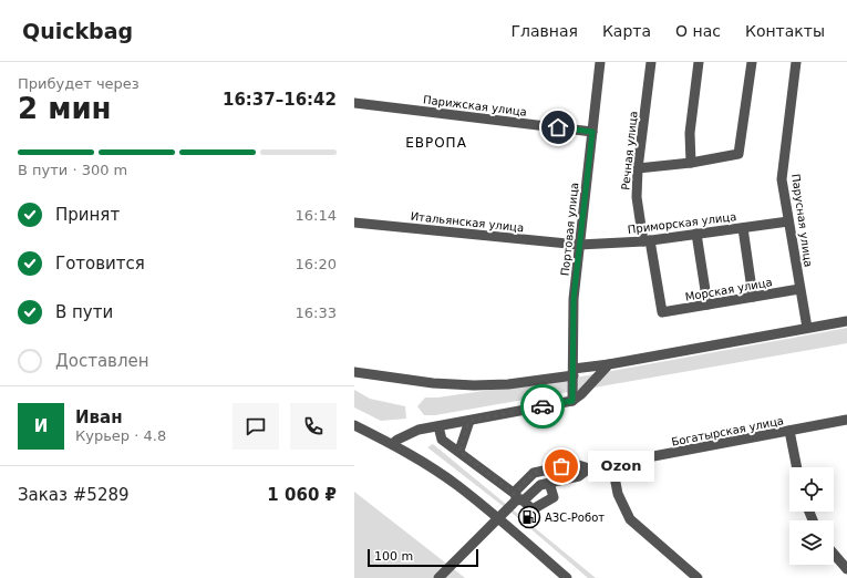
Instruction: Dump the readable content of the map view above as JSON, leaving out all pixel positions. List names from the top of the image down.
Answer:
{
  "streets": {
    "street": [
      "Парижская улица",
      "Речная улица",
      "Парусная улица",
      "Итальянская улица",
      "Приморская улица",
      "Портовая улица",
      "Морская улица",
      "Богатырская улица"
    ]
  },
  "crossings": [
    ["Парижская улица", "Портовая улица"],
    ["Речная улица", "Приморская улица"],
    ["Речная улица", "Морская улица"],
    ["Парусная улица", "Приморская улица"],
    ["Парусная улица", "Морская улица"],
    ["Итальянская улица", "Приморская улица"],
    ["Итальянская улица", "Портовая улица"],
    ["Приморская улица", "Портовая улица"]
  ],
  "districts": ["ЕВРОПА"],
  "places": {
    "other": ["Ozon"],
    "fuel station": ["АЗС-Робот"]
  },
  "scale_bar": "100 m",
  "page": {
    "header": "Quickbag",
    "nav": [
      "Главная",
      "Карта",
      "О нас",
      "Контакты"
    ],
    "heading": ["2 мин", "Прибудет через", "16:37–16:42"],
    "panel": [
      "Иван",
      "Курьер · 4.8",
      "Заказ #5289",
      "1 060 ₽"
    ],
    "bar": "В пути · 300 m",
    "list": [
      ["Принят", "16:14"],
      ["Готовится", "16:20"],
      ["В пути", "16:33"],
      "Доставлен"
    ],
    "round": "И",
    "bubble": "Ozon",
    "scale": "100 m"
  }
}
